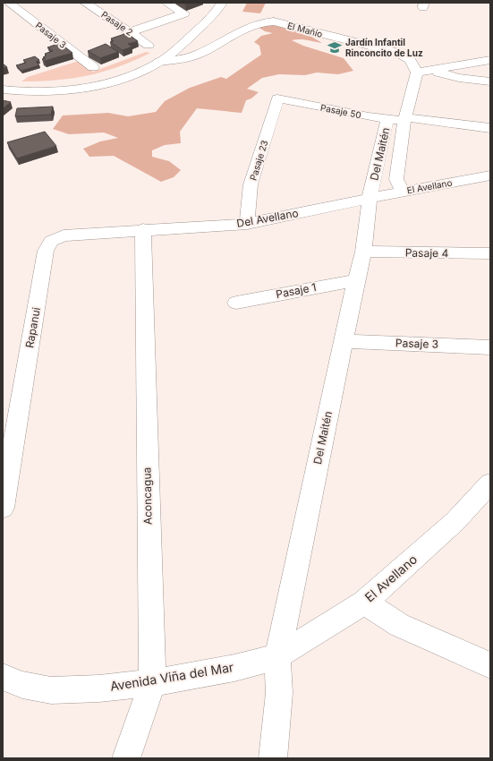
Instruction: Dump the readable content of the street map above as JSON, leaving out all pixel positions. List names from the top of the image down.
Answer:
{
  "streets": {
    "street": [
      "Pasaje 2",
      "El Mañío",
      "Pasaje 3",
      "Pasaje 50",
      "Del Maitén",
      "Pasaje 23",
      "El Avellano",
      "Del Avellano",
      "Pasaje 4",
      "Pasaje 1",
      "Rapanui",
      "Aconcagua",
      "Avenida Viña del Mar"
    ]
  },
  "crossings": [
    ["El Mañío", "Del Maitén"],
    ["Pasaje 3", "Del Maitén"],
    ["Pasaje 50", "Del Maitén"],
    ["Pasaje 50", "Pasaje 23"],
    ["Del Maitén", "El Avellano"],
    ["Del Maitén", "Del Avellano"],
    ["Del Maitén", "Pasaje 4"],
    ["Del Maitén", "Pasaje 1"],
    ["Del Maitén", "Avenida Viña del Mar"],
    ["Pasaje 23", "Del Avellano"],
    ["El Avellano", "Del Avellano"],
    ["El Avellano", "Avenida Viña del Mar"],
    ["Del Avellano", "Rapanui"],
    ["Del Avellano", "Aconcagua"],
    ["Rapanui", "Aconcagua"],
    ["Aconcagua", "Avenida Viña del Mar"]
  ],
  "places": {
    "school or university": ["Jardín Infantil Rinconcito de Luz"]
  }
}
